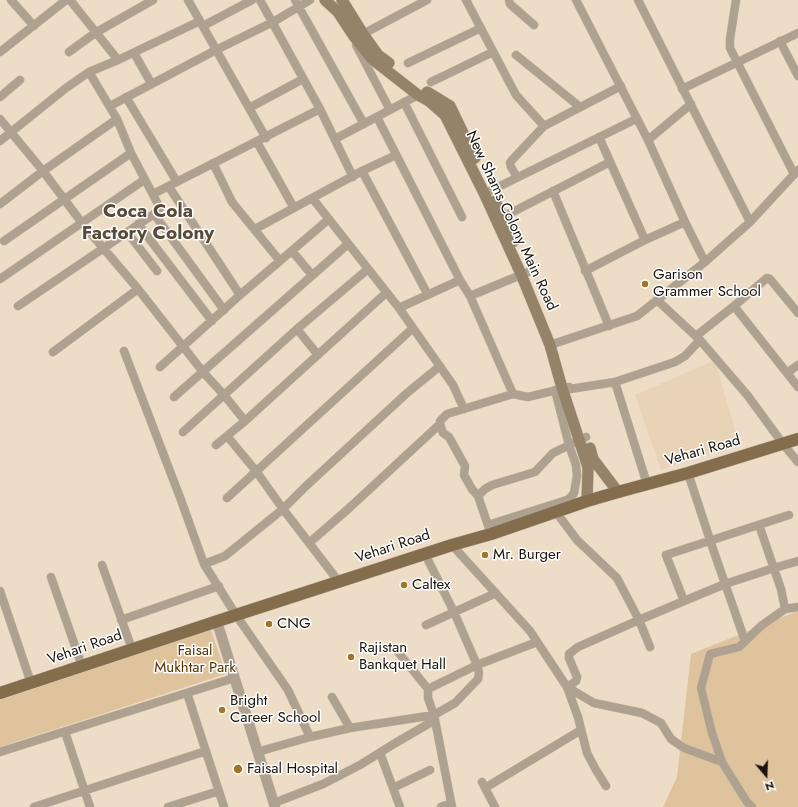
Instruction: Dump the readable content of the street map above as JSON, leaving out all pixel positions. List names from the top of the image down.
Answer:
{
  "streets": {
    "main road": ["New Shams Colony Main Road", "Vehari Road"]
  },
  "crossings": [
    ["New Shams Colony Main Road", "Vehari Road"]
  ],
  "districts": ["Coca Cola Factory Colony"],
  "parks": ["Faisal Mukhtar Park"],
  "places": [
    "Garison Grammer School",
    "Mr. Burger",
    "Caltex",
    "CNG",
    "Rajistan Bankquet Hall",
    "Bright Career School",
    "Faisal Hospital"
  ],
  "north": "bottom"
}
